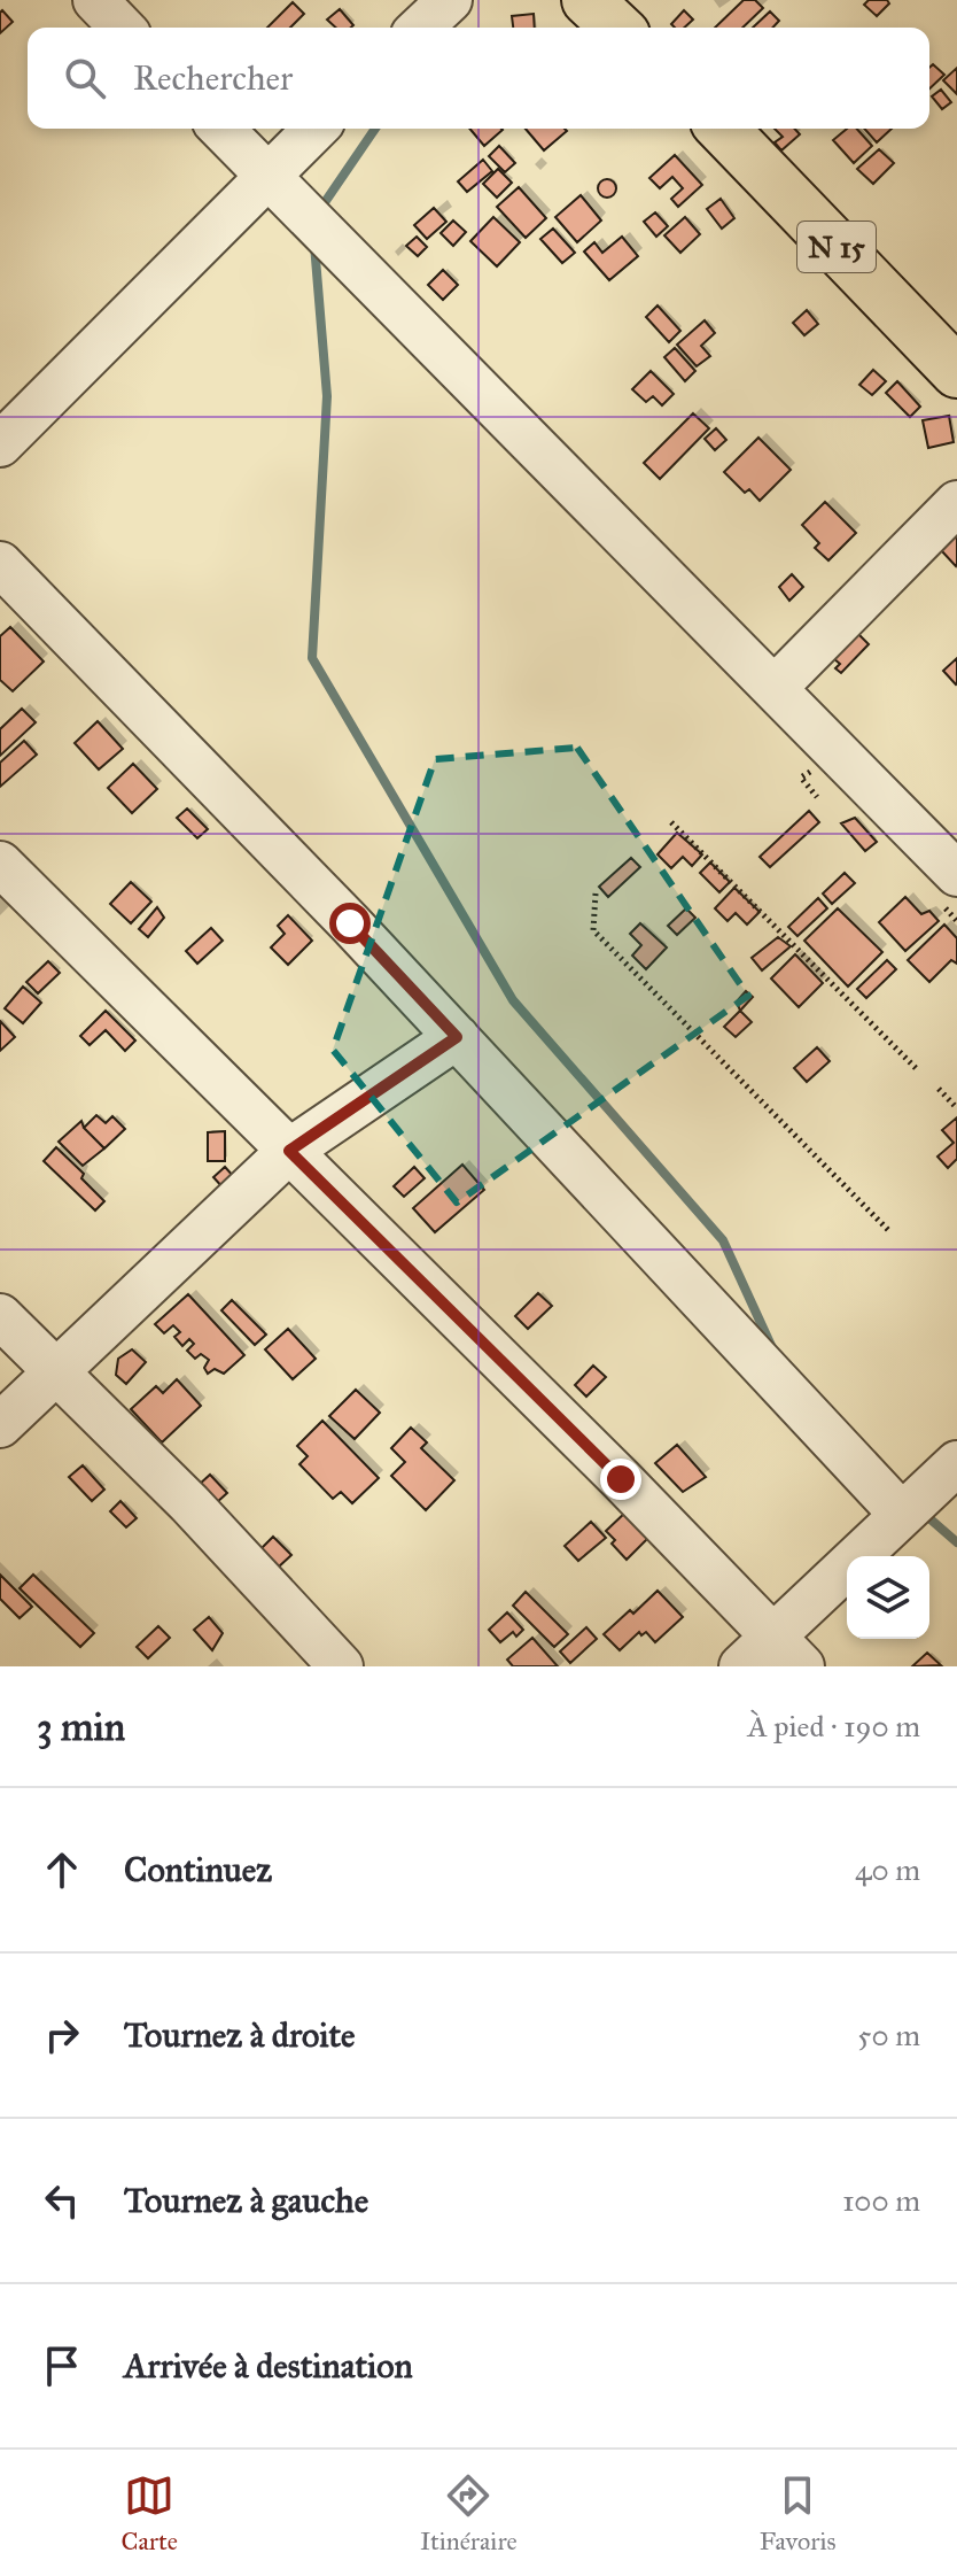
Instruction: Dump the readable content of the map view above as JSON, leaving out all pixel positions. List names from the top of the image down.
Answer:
{
  "streets": {
    "main road": ["N 15"]
  },
  "page": {
    "search": "Rechercher",
    "heading": ["3 min", "À pied · 190 m"],
    "list": [
      ["Continuez", "40 m"],
      ["Tournez à droite", "50 m"],
      ["Tournez à gauche", "100 m"],
      "Arrivée à destination"
    ],
    "nav": ["Carte", "Itinéraire", "Favoris"]
  }
}
